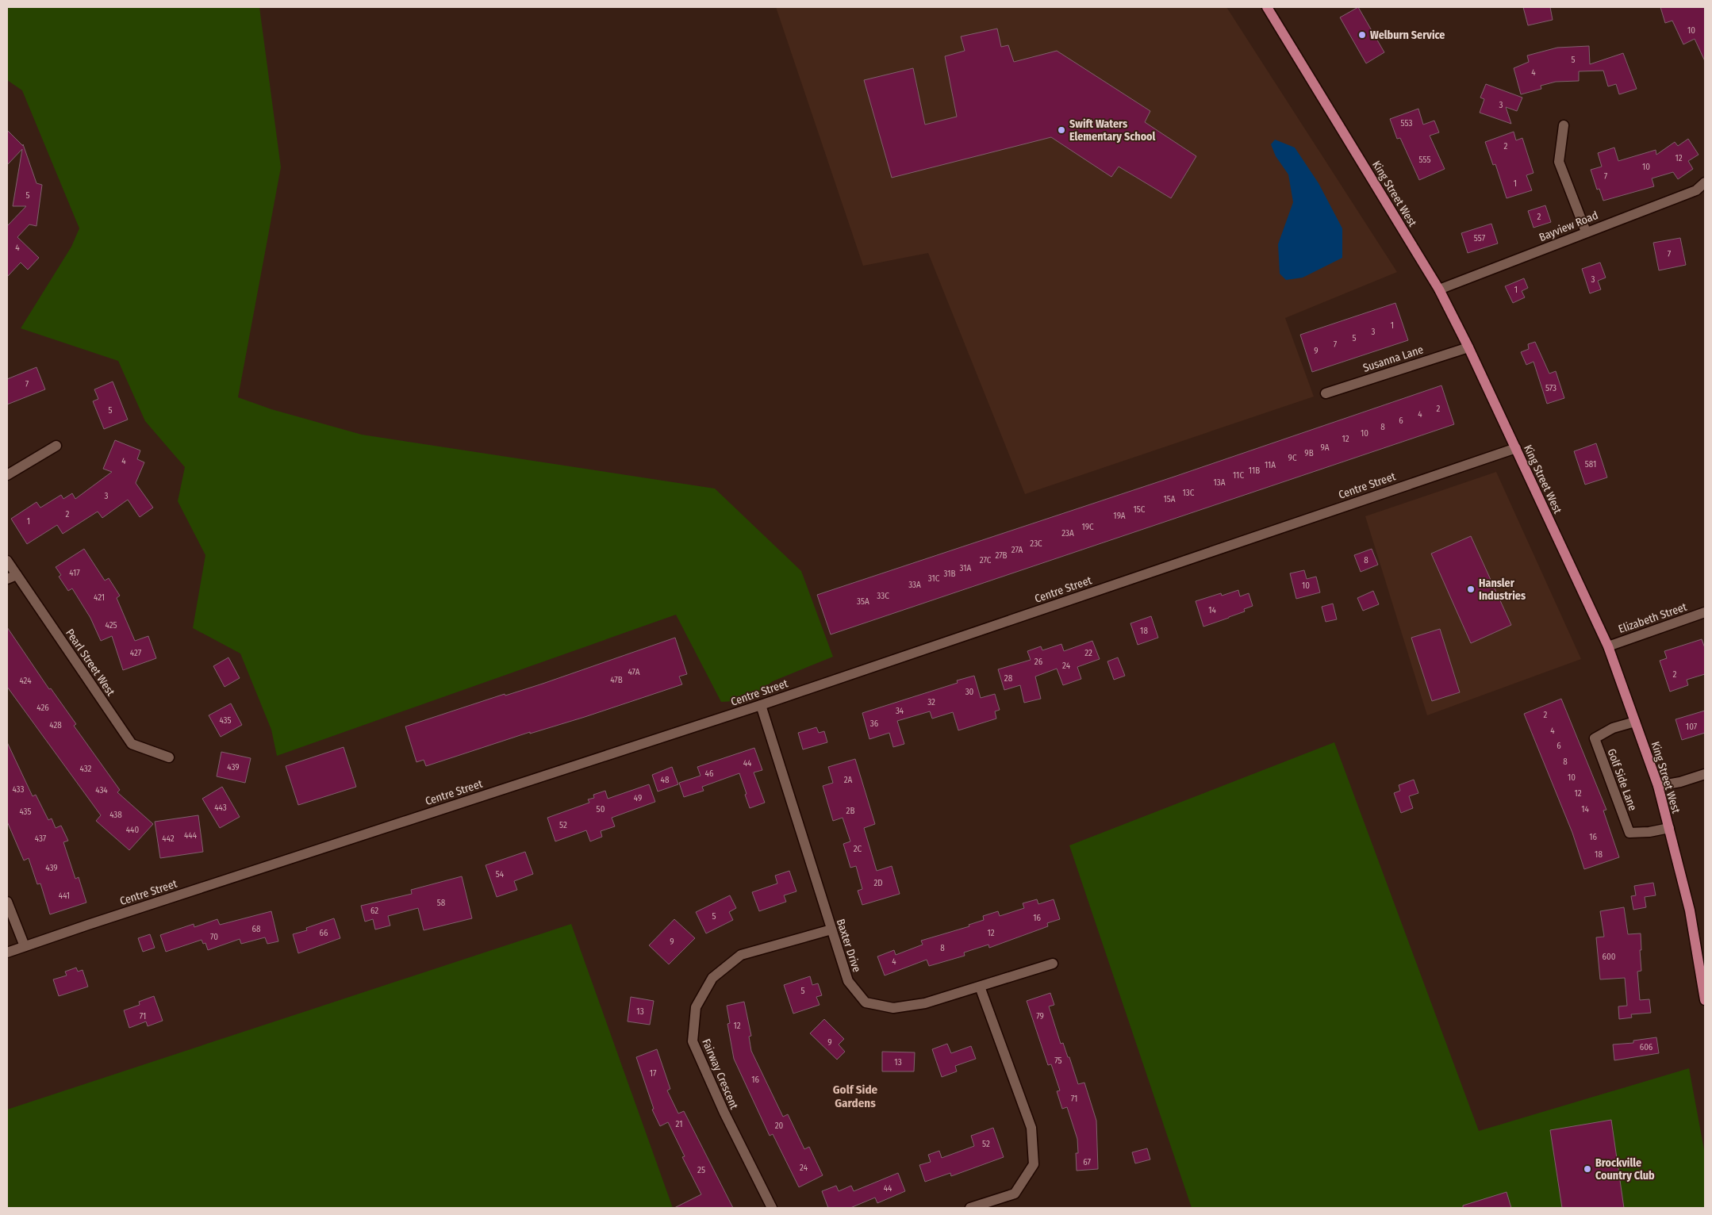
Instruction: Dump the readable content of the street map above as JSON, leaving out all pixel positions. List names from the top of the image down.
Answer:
{
  "streets": {
    "main road": ["King Street West"],
    "street": [
      "Bayview Road",
      "Susanna Lane",
      "Centre Street",
      "Elizabeth Street",
      "Pearl Street West",
      "Golf Side Lane",
      "Baxter Drive",
      "Fairway Crescent"
    ]
  },
  "crossings": [
    ["King Street West", "Bayview Road"],
    ["King Street West", "Susanna Lane"],
    ["King Street West", "Centre Street"],
    ["King Street West", "Elizabeth Street"],
    ["King Street West", "Golf Side Lane"],
    ["Centre Street", "Baxter Drive"],
    ["Baxter Drive", "Fairway Crescent"]
  ],
  "districts": ["Golf Side Gardens"],
  "places": [
    "Welburn Service",
    "Swift Waters Elementary School",
    "Hansler Industries",
    "Brockville Country Club"
  ],
  "house_numbers": [
    "10",
    "5",
    "4",
    "3",
    "553",
    "2",
    "12",
    "555",
    "10",
    "7",
    "1",
    "5",
    "2",
    "557",
    "4",
    "7",
    "3",
    "1",
    "1",
    "3",
    "5",
    "7",
    "9",
    "7",
    "573",
    "2",
    "5",
    "4",
    "6",
    "8",
    "10",
    "12",
    "9A",
    "9B",
    "9C",
    "4",
    "581",
    "11A",
    "11B",
    "11C",
    "13A",
    "13C",
    "3",
    "15A",
    "15C",
    "2",
    "19A",
    "1",
    "19C",
    "23A",
    "23C",
    "27A",
    "27B",
    "27C",
    "8",
    "31A",
    "417",
    "31B",
    "31C",
    "33A",
    "10",
    "33C",
    "421",
    "35A",
    "14",
    "425",
    "18",
    "427",
    "22",
    "26",
    "24",
    "47A",
    "2",
    "28",
    "47B",
    "424",
    "30",
    "32",
    "426",
    "34",
    "2",
    "435",
    "36",
    "428",
    "107",
    "4",
    "6",
    "8",
    "44",
    "439",
    "432",
    "46",
    "10",
    "48",
    "2A",
    "433",
    "434",
    "12",
    "49",
    "443",
    "50",
    "14",
    "2B",
    "435",
    "438",
    "52",
    "440",
    "444",
    "16",
    "437",
    "442",
    "2C",
    "18",
    "439",
    "54",
    "2D",
    "441",
    "58",
    "62",
    "5",
    "16",
    "68",
    "66",
    "12",
    "70",
    "9",
    "8",
    "600",
    "4",
    "5",
    "13",
    "71",
    "79",
    "12",
    "9",
    "606",
    "75",
    "13",
    "17",
    "16",
    "71",
    "21",
    "20",
    "52",
    "67",
    "24",
    "25",
    "44"
  ]
}
